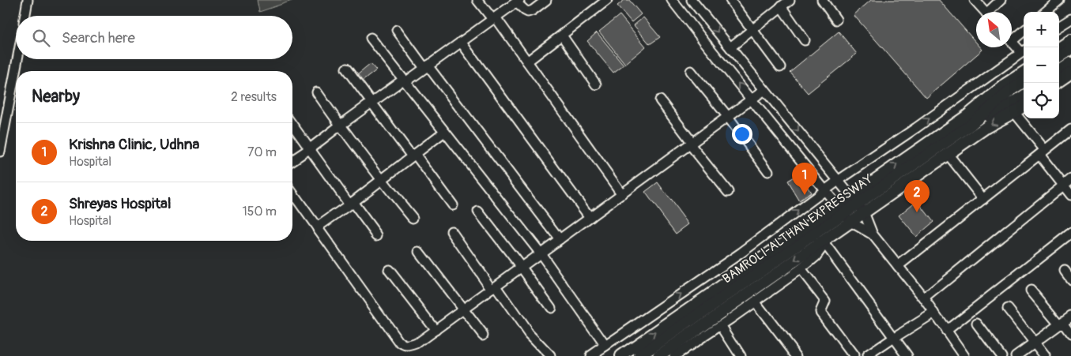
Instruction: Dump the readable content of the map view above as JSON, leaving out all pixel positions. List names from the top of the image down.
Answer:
{
  "streets": {
    "main road": ["BAMROLI-ALTHAN EXPRESSWAY"]
  },
  "north": "top left",
  "page": {
    "map_buttons": ["+", "−"],
    "search": "Search here",
    "heading": ["Nearby", "2 results"],
    "list": [
      {
        "mark": "1",
        "name": "Krishna Clinic, Udhna",
        "note": "Hospital",
        "value": "70 m"
      },
      {
        "mark": "2",
        "name": "Shreyas Hospital",
        "note": "Hospital",
        "value": "150 m"
      }
    ],
    "pins": ["1", "2"]
  }
}
